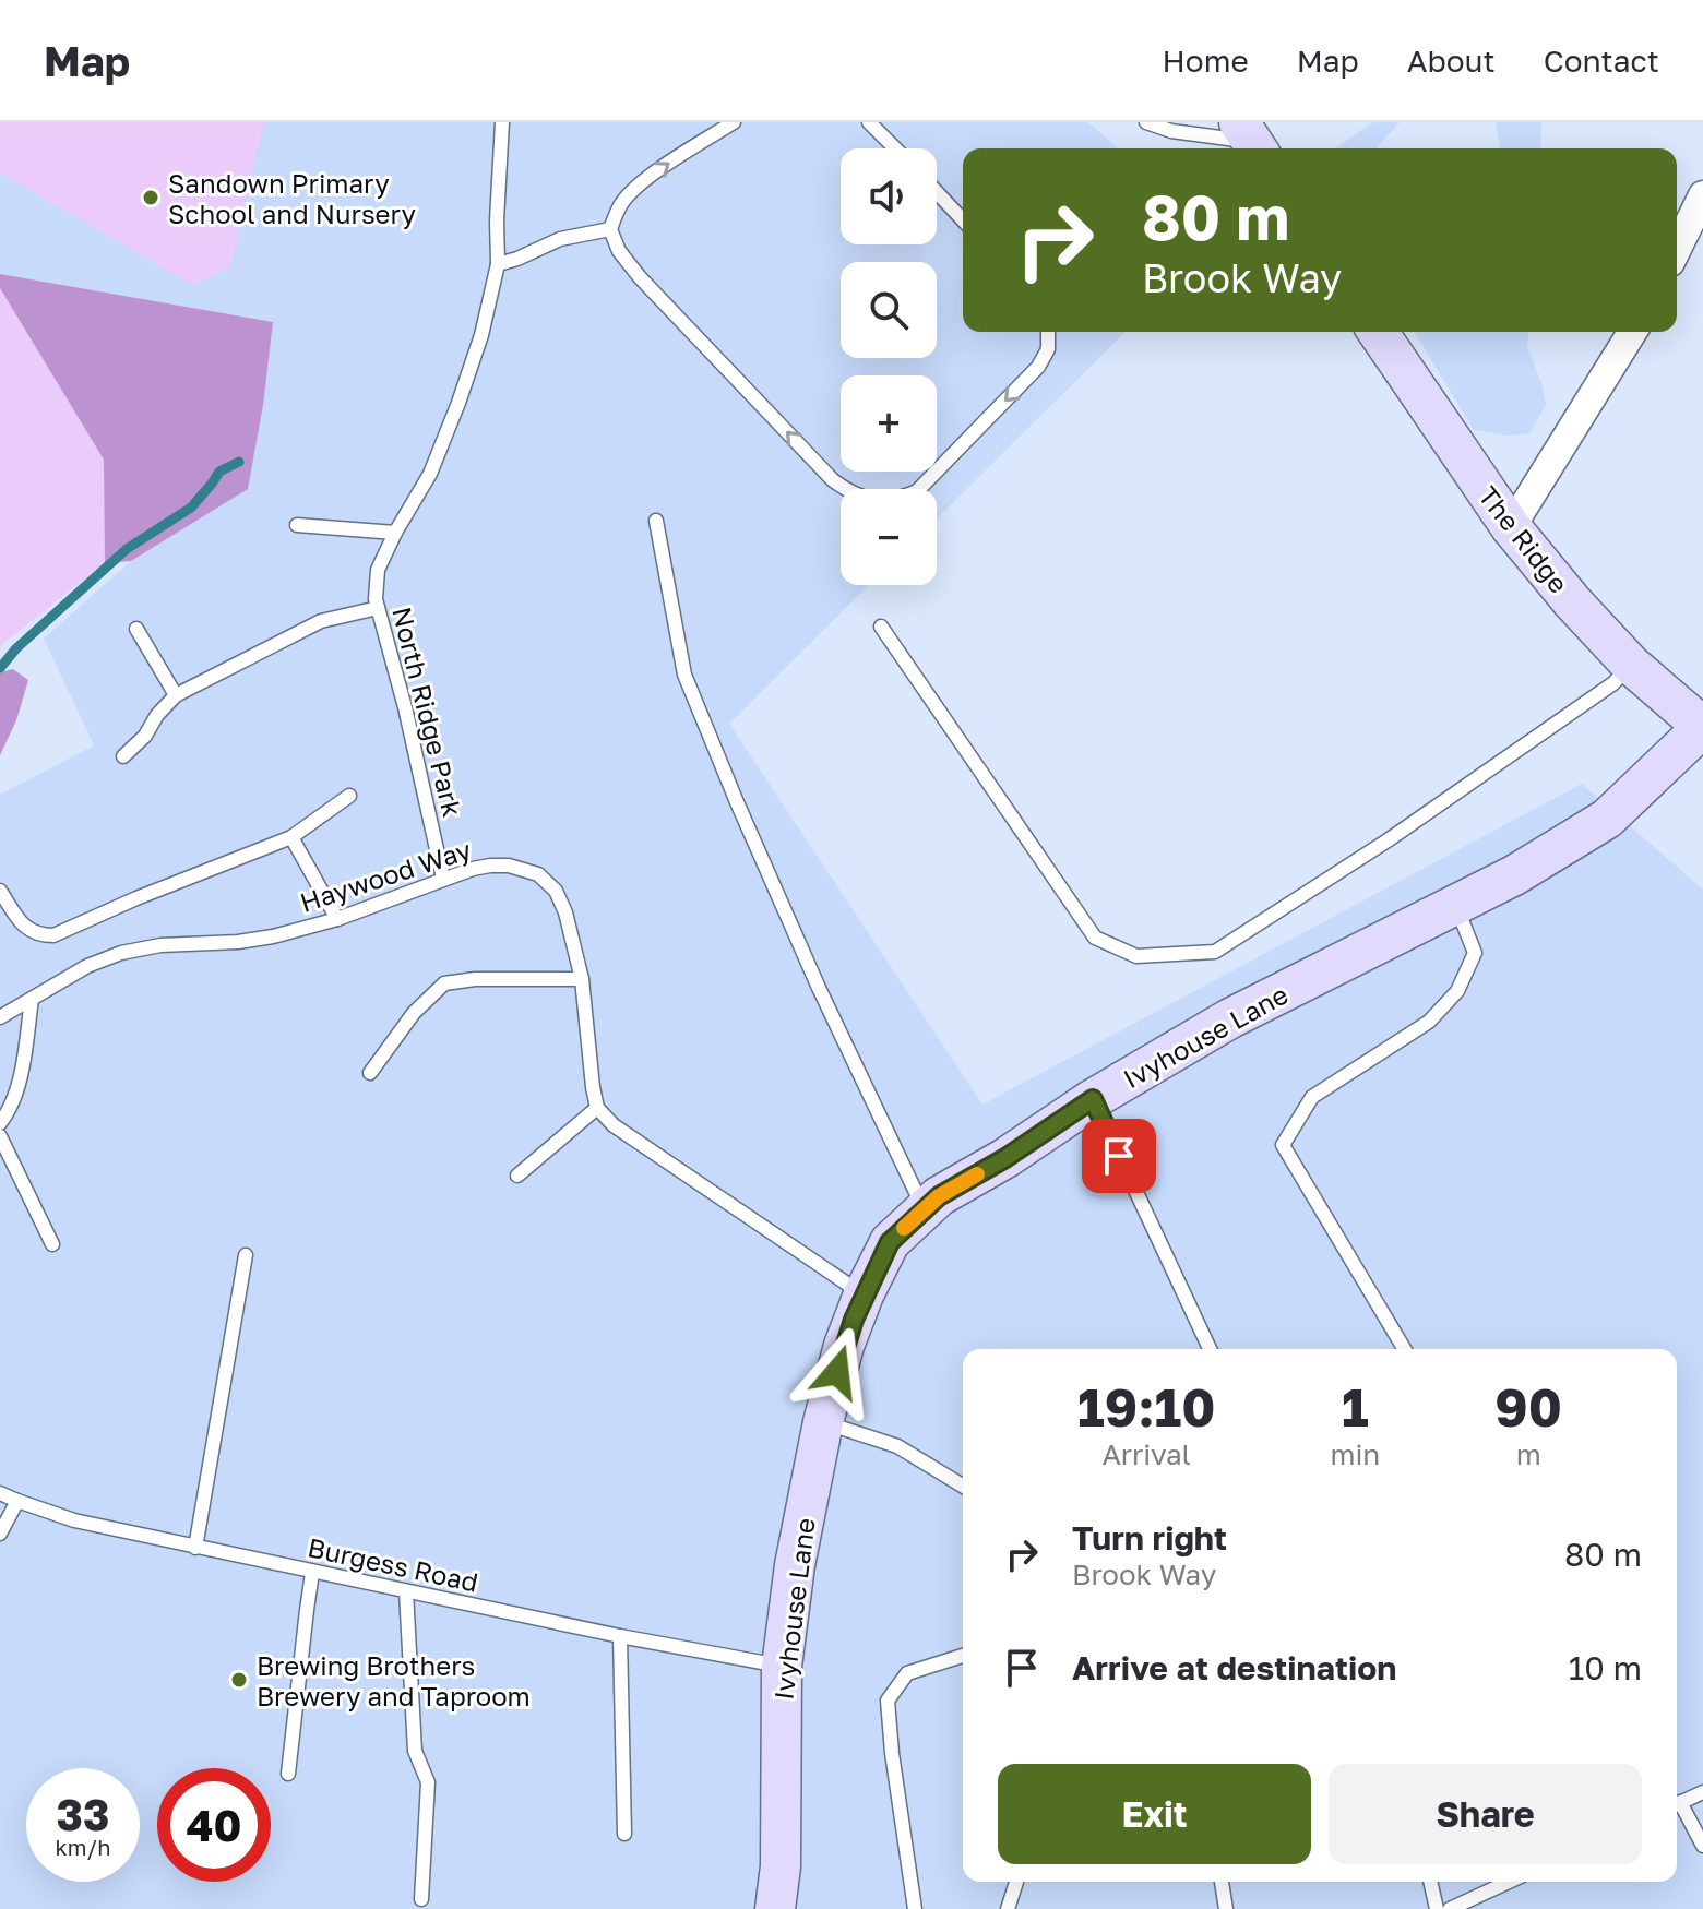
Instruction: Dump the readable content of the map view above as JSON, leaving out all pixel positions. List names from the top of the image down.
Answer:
{
  "streets": {
    "street": ["The Ridge", "Ivyhouse Lane"],
    "lane": ["North Ridge Park", "Haywood Way", "Burgess Road"]
  },
  "crossings": [
    ["The Ridge", "Ivyhouse Lane"],
    ["North Ridge Park", "Haywood Way"],
    ["Ivyhouse Lane", "Burgess Road"]
  ],
  "places": ["Sandown Primary School and Nursery", "Brewing Brothers Brewery and Taproom"],
  "page": {
    "header": "Map",
    "nav": [
      "Home",
      "Map",
      "About",
      "Contact"
    ],
    "map_buttons": ["+", "−"],
    "turn": ["80 m", "Brook Way"],
    "eta": [
      "19:10",
      "Arrival",
      "1",
      "min",
      "90",
      "m"
    ],
    "list": [
      {
        "name": "Turn right",
        "note": "Brook Way",
        "value": "80 m"
      },
      {
        "name": "Arrive at destination",
        "value": "10 m"
      }
    ],
    "buttons": ["Exit", "Share"],
    "speed": "33 km/h",
    "limit": "40"
  }
}
